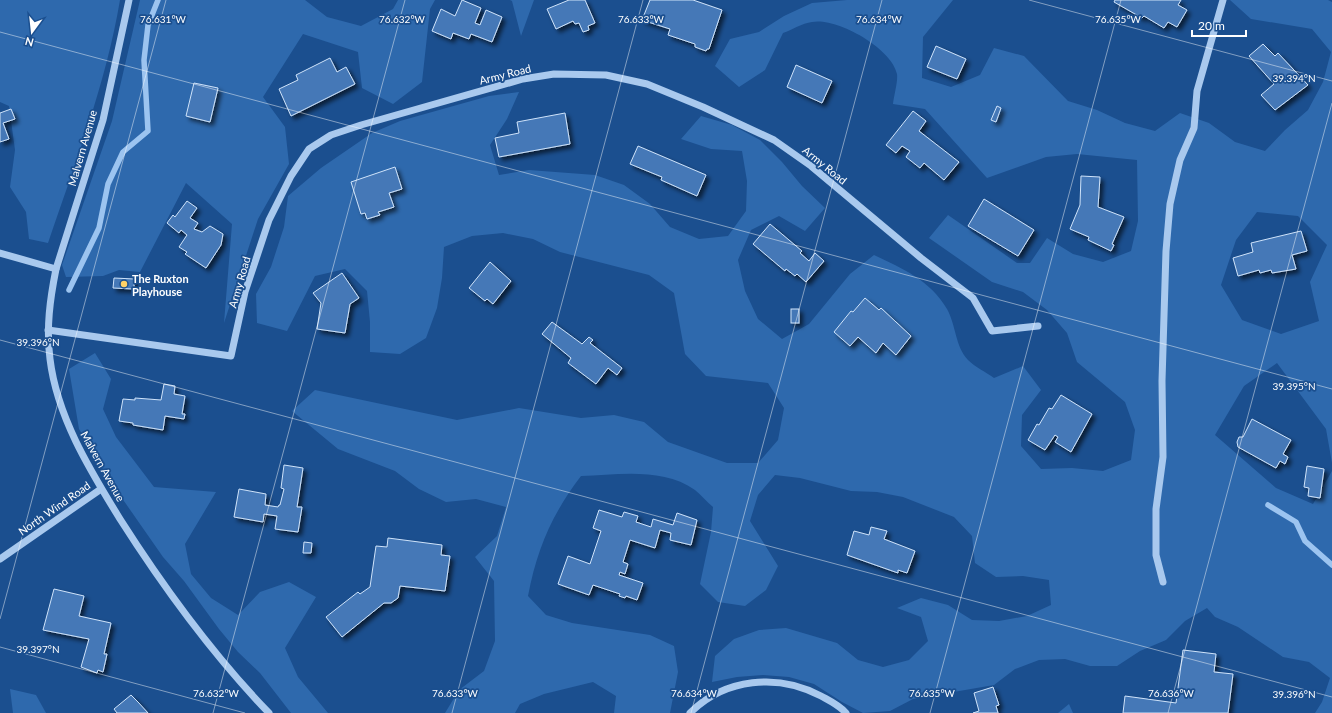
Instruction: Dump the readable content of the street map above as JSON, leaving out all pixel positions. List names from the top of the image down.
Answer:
{
  "streets": {
    "street": ["Army Road", "Malvern Avenue", "North Wind Road"]
  },
  "crossings": [
    ["Army Road", "Malvern Avenue"],
    ["Malvern Avenue", "North Wind Road"]
  ],
  "places": ["The Ruxton Playhouse"],
  "scale_bar": "20 m",
  "north": "bottom",
  "coordinates": [
    "76.631°W",
    "76.632°W",
    "76.633°W",
    "76.634°W",
    "76.635°W",
    "39.394°N",
    "39.396°N",
    "39.395°N",
    "39.397°N",
    "76.636°W"
  ]
}
